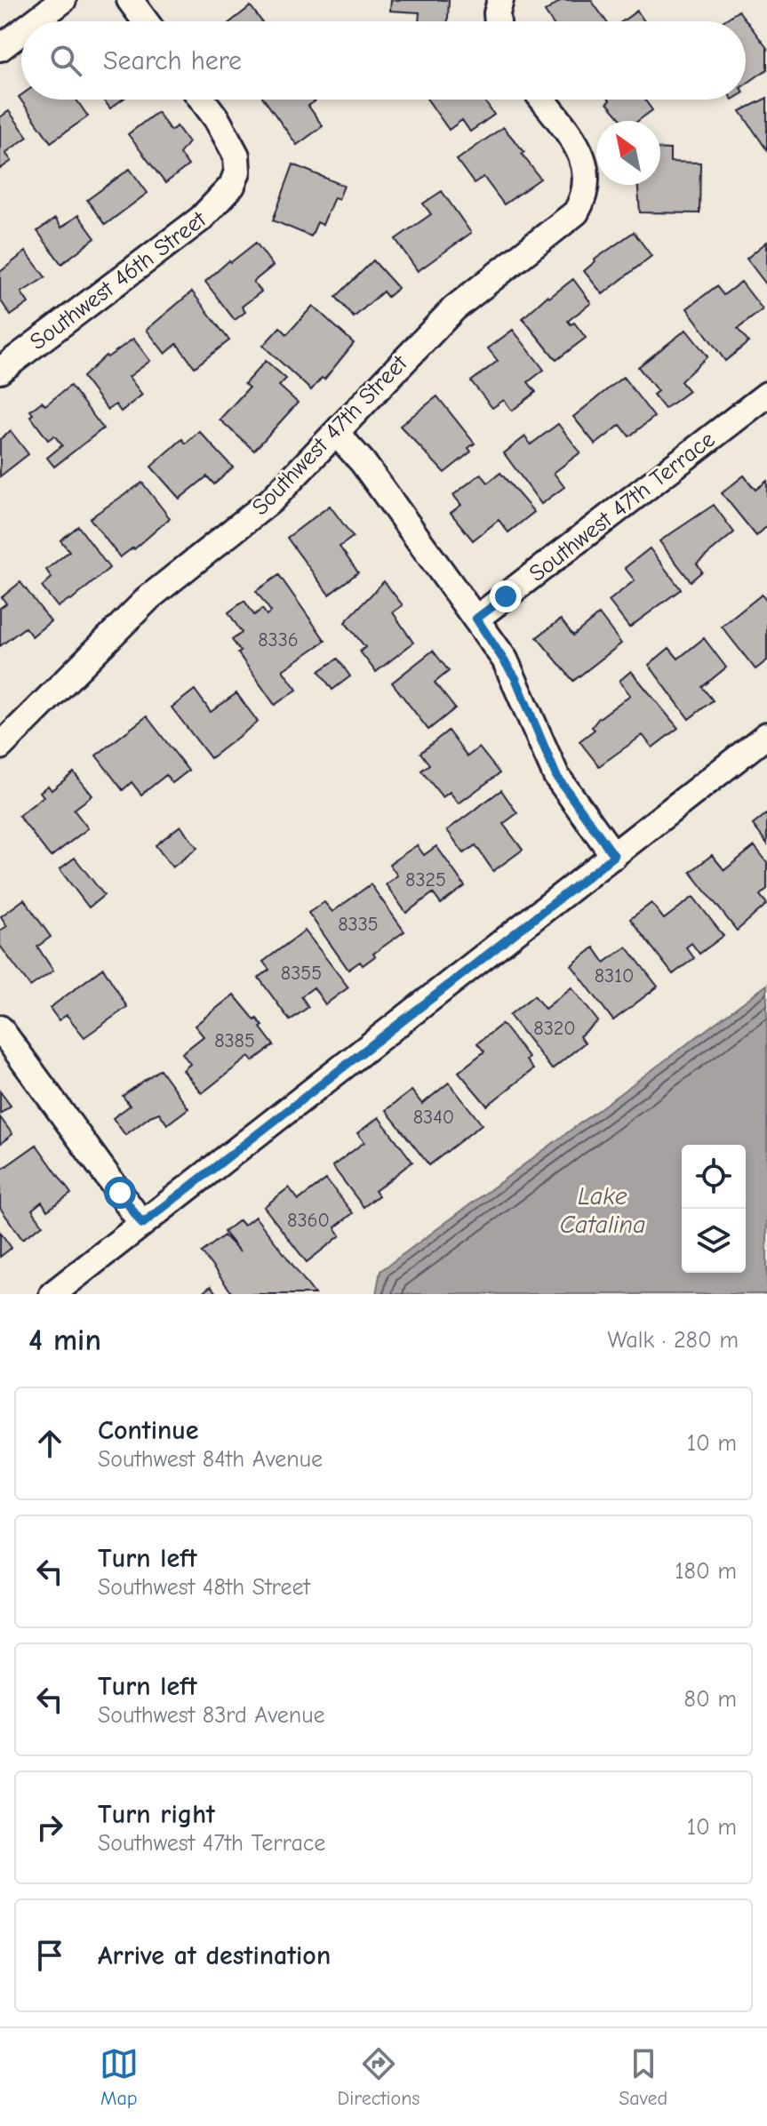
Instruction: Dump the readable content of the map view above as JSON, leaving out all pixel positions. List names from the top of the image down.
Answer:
{
  "streets": {
    "street": ["Southwest 46th Street", "Southwest 47th Street", "Southwest 47th Terrace"]
  },
  "water": ["Lake Catalina"],
  "house_numbers": [
    "8336",
    "8325",
    "8335",
    "8355",
    "8310",
    "8320",
    "8385",
    "8340",
    "8360"
  ],
  "north": "top left",
  "page": {
    "search": "Search here",
    "heading": ["4 min", "Walk · 280 m"],
    "list": [
      ["Continue", "Southwest 84th Avenue", "10 m"],
      ["Turn left", "Southwest 48th Street", "180 m"],
      ["Turn left", "Southwest 83rd Avenue", "80 m"],
      ["Turn right", "Southwest 47th Terrace", "10 m"],
      "Arrive at destination"
    ],
    "nav": ["Map", "Directions", "Saved"]
  }
}
